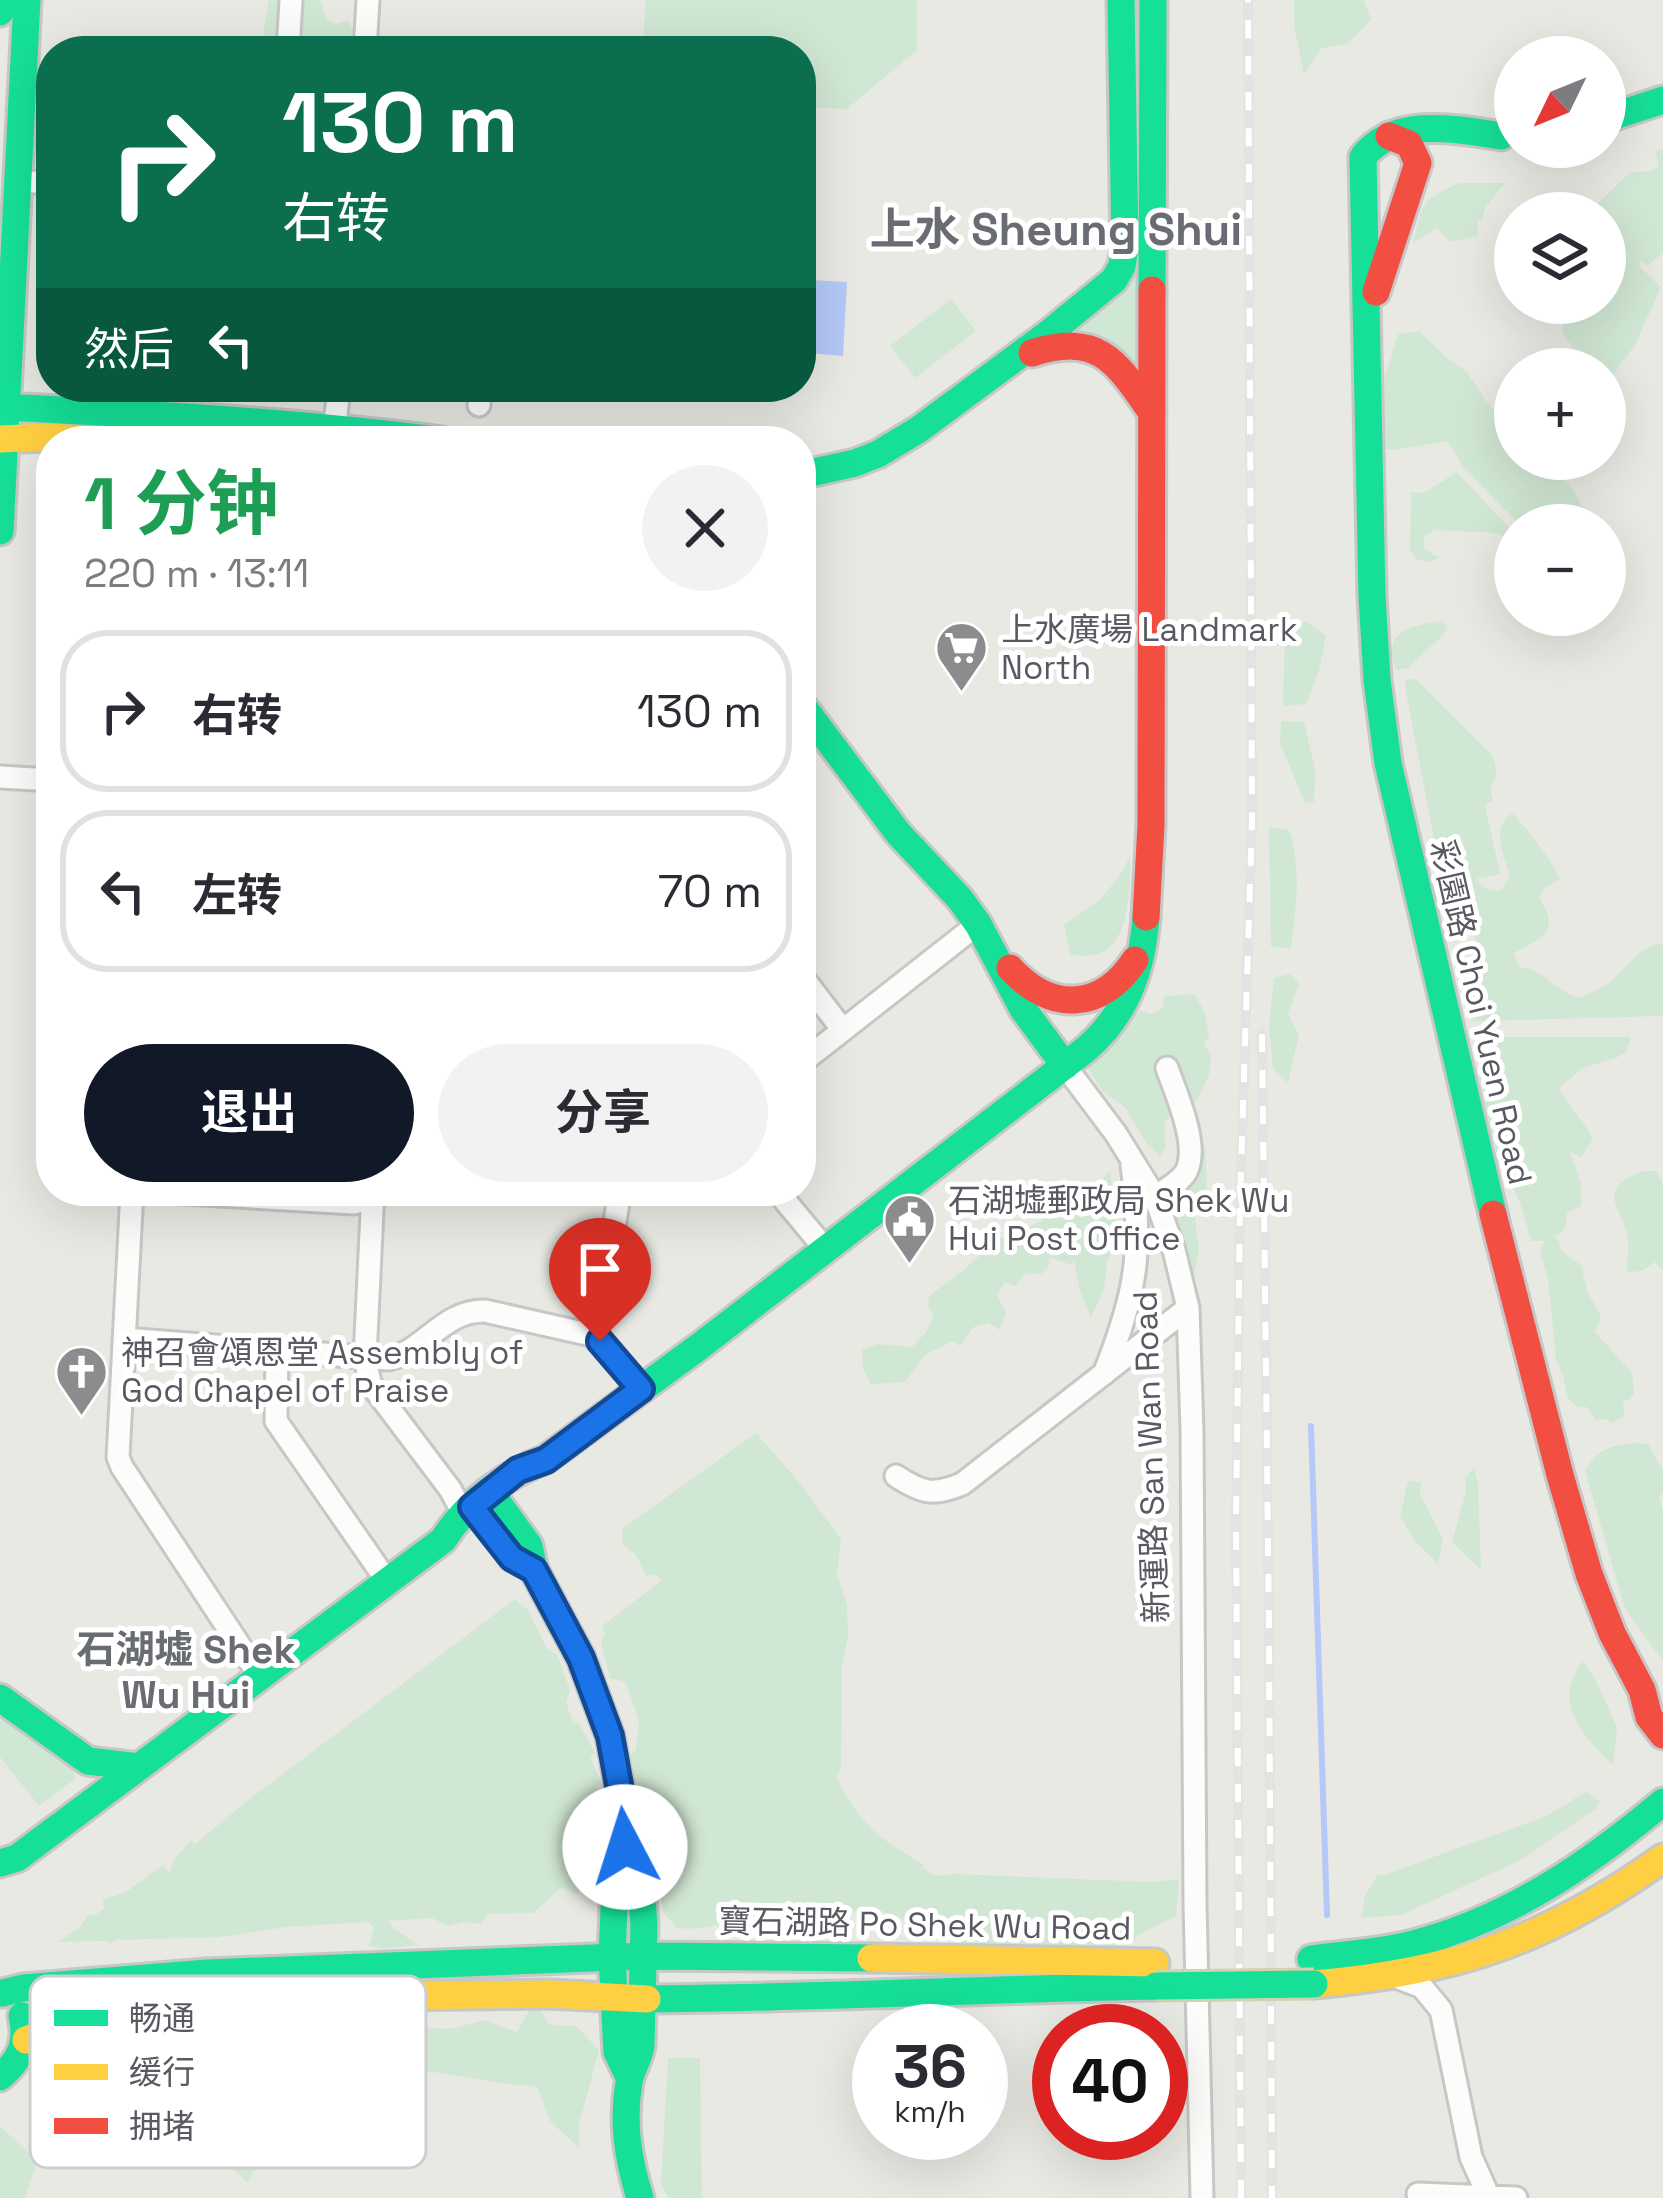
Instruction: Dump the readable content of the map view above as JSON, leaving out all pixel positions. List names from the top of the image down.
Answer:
{
  "streets": {
    "main road": ["彩園路 Choi Yuen Road", "寶石湖路 Po Shek Wu Road"],
    "street": ["新運路 San Wan Road"]
  },
  "districts": ["上水 Sheung Shui", "石湖墟 Shek Wu Hui"],
  "places": {
    "supermarket": ["上水廣場 Landmark North"],
    "public building": ["石湖墟郵政局 Shek Wu Hui Post Office"],
    "church": ["神召會頌恩堂 Assembly of God Chapel of Praise"]
  },
  "legend": ["畅通", "缓行", "拥堵"],
  "north": "bottom left",
  "page": {
    "map_buttons": ["+", "−"],
    "turn": ["130 m", "右转"],
    "then": "然后",
    "heading": ["1 分钟", "220 m · 13:11"],
    "list": [
      {
        "name": "右转",
        "value": "130 m"
      },
      {
        "name": "左转",
        "value": "70 m"
      }
    ],
    "buttons": ["退出", "分享"],
    "speed": "36 km/h",
    "limit": "40"
  }
}
